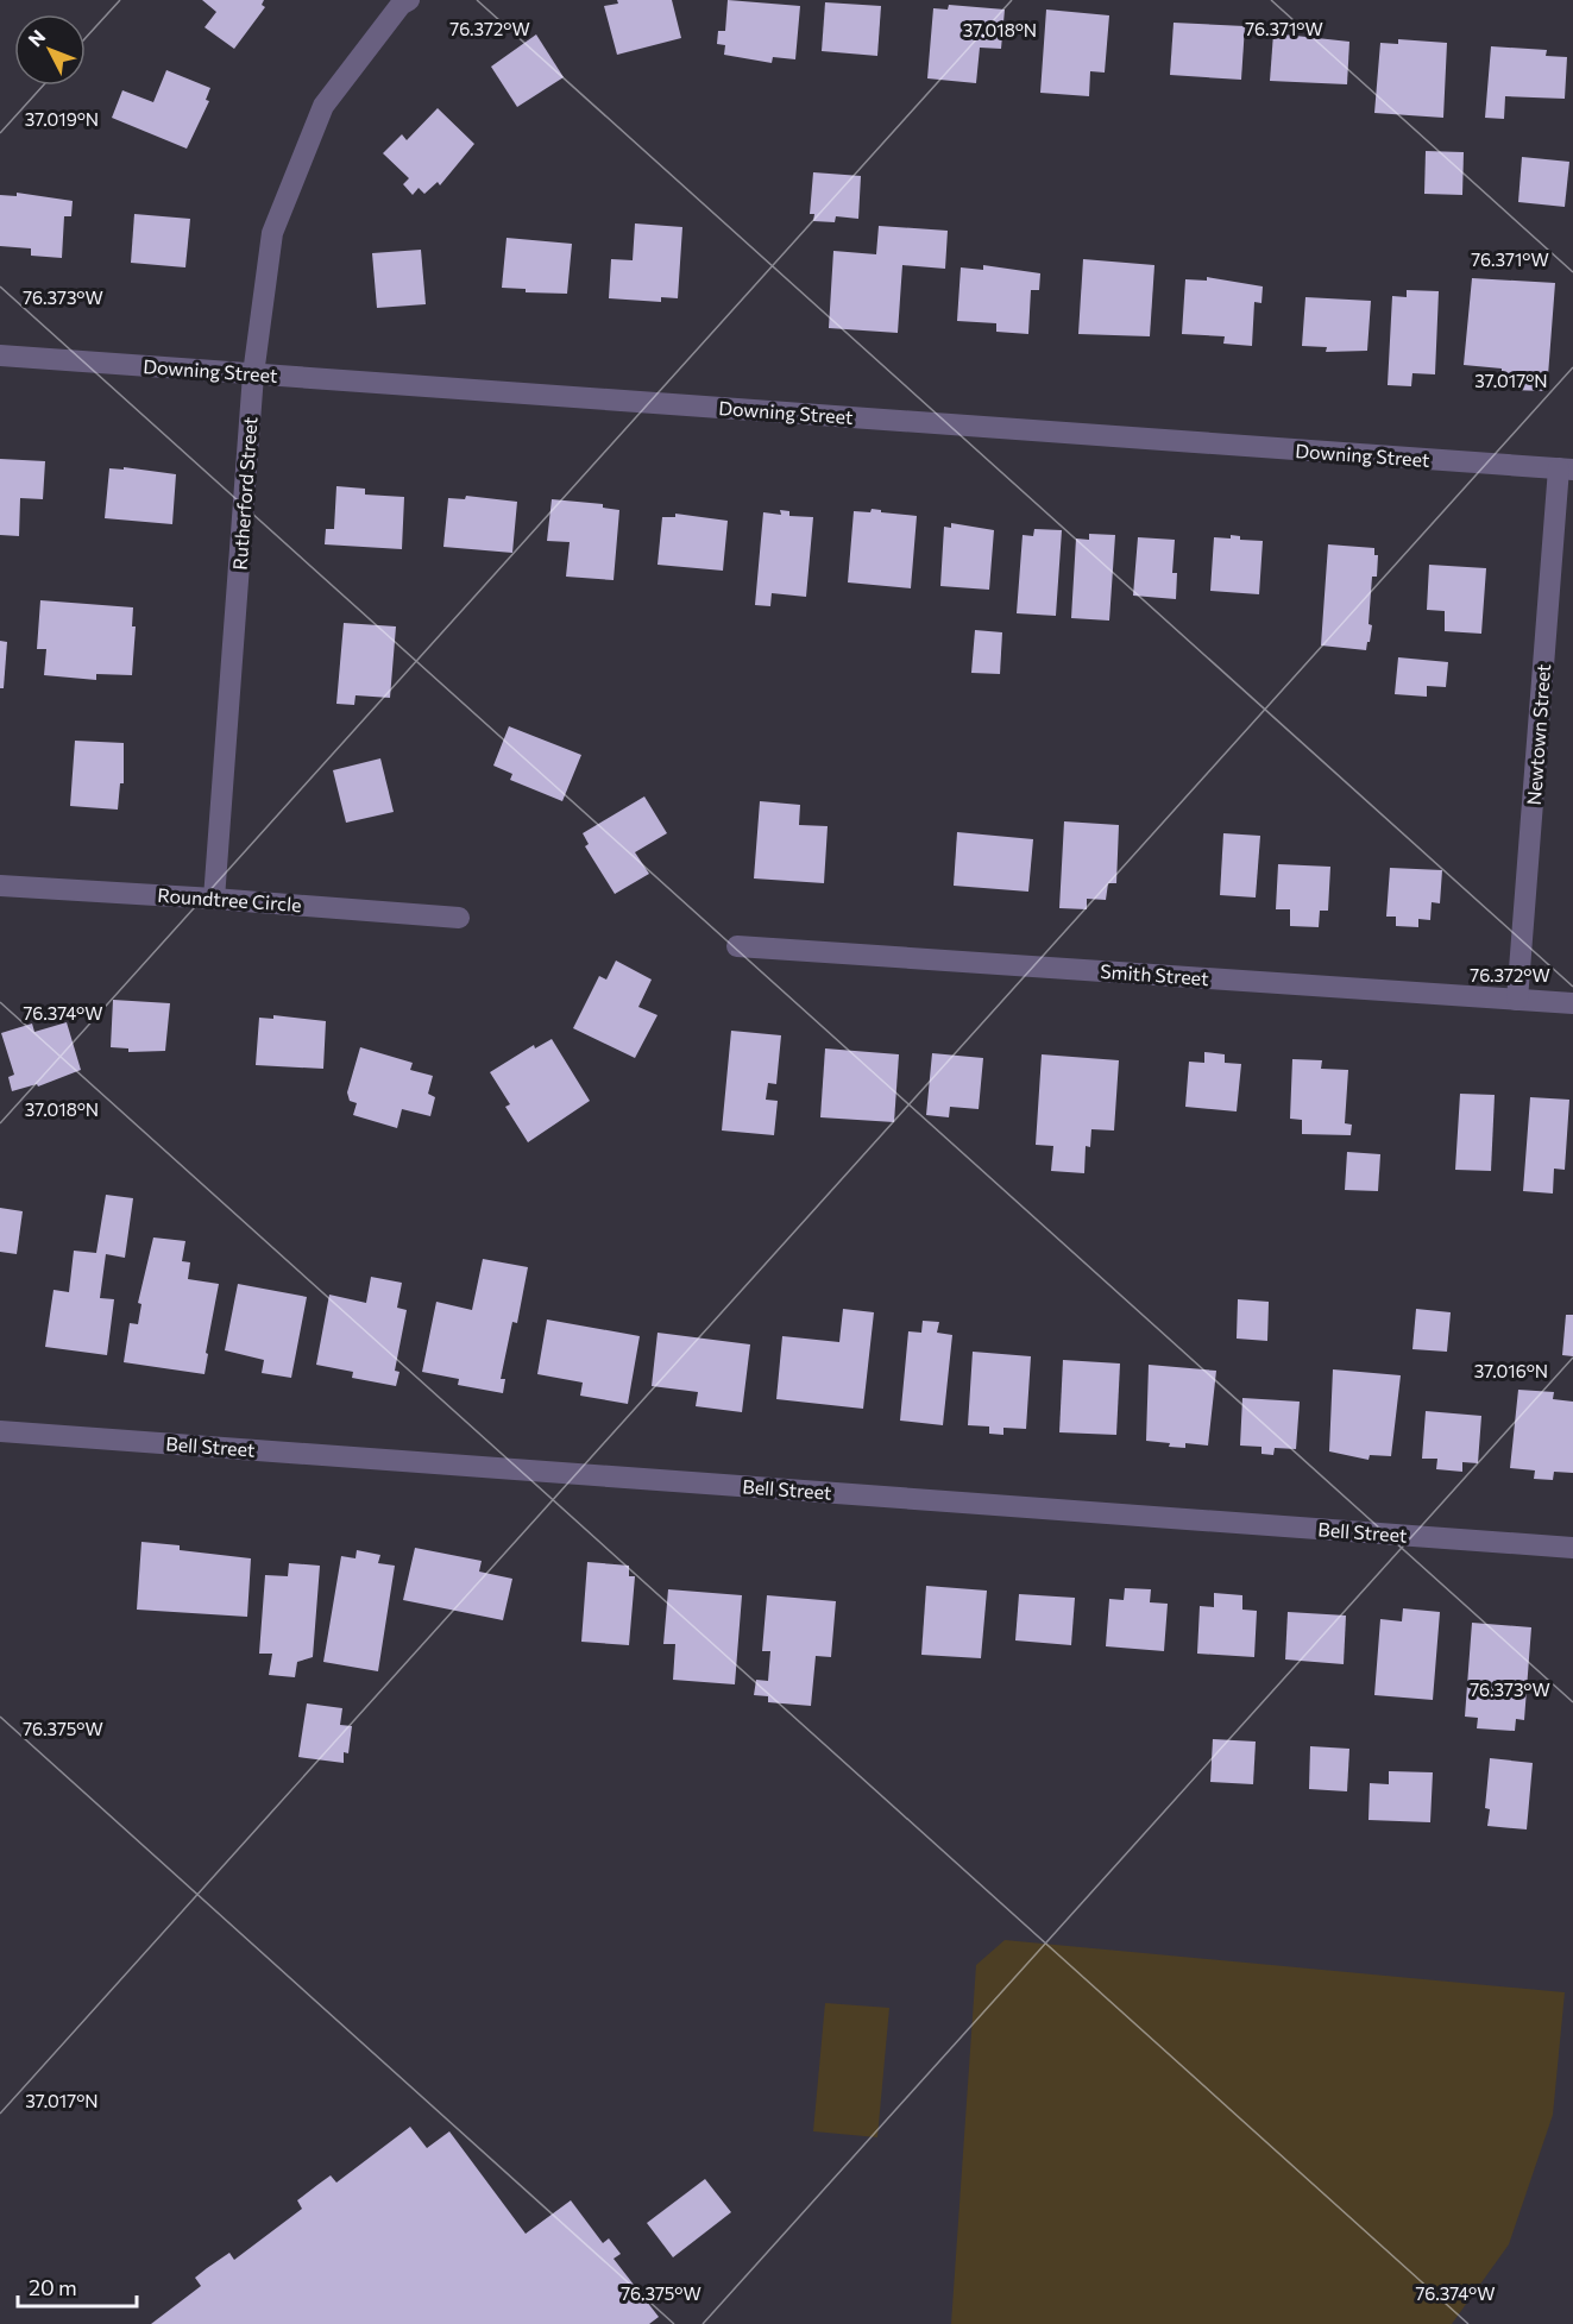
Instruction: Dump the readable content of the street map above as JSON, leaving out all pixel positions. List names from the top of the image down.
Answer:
{
  "streets": {
    "street": [
      "Downing Street",
      "Rutherford Street",
      "Newtown Street",
      "Roundtree Circle",
      "Smith Street",
      "Bell Street"
    ]
  },
  "crossings": [
    ["Downing Street", "Rutherford Street"],
    ["Downing Street", "Newtown Street"],
    ["Rutherford Street", "Roundtree Circle"],
    ["Newtown Street", "Smith Street"]
  ],
  "scale_bar": "20 m",
  "north": "top left",
  "coordinates": [
    "76.372°W",
    "76.371°W",
    "37.018°N",
    "37.019°N",
    "76.373°W",
    "37.017°N",
    "76.374°W",
    "37.016°N",
    "76.375°W"
  ]
}
